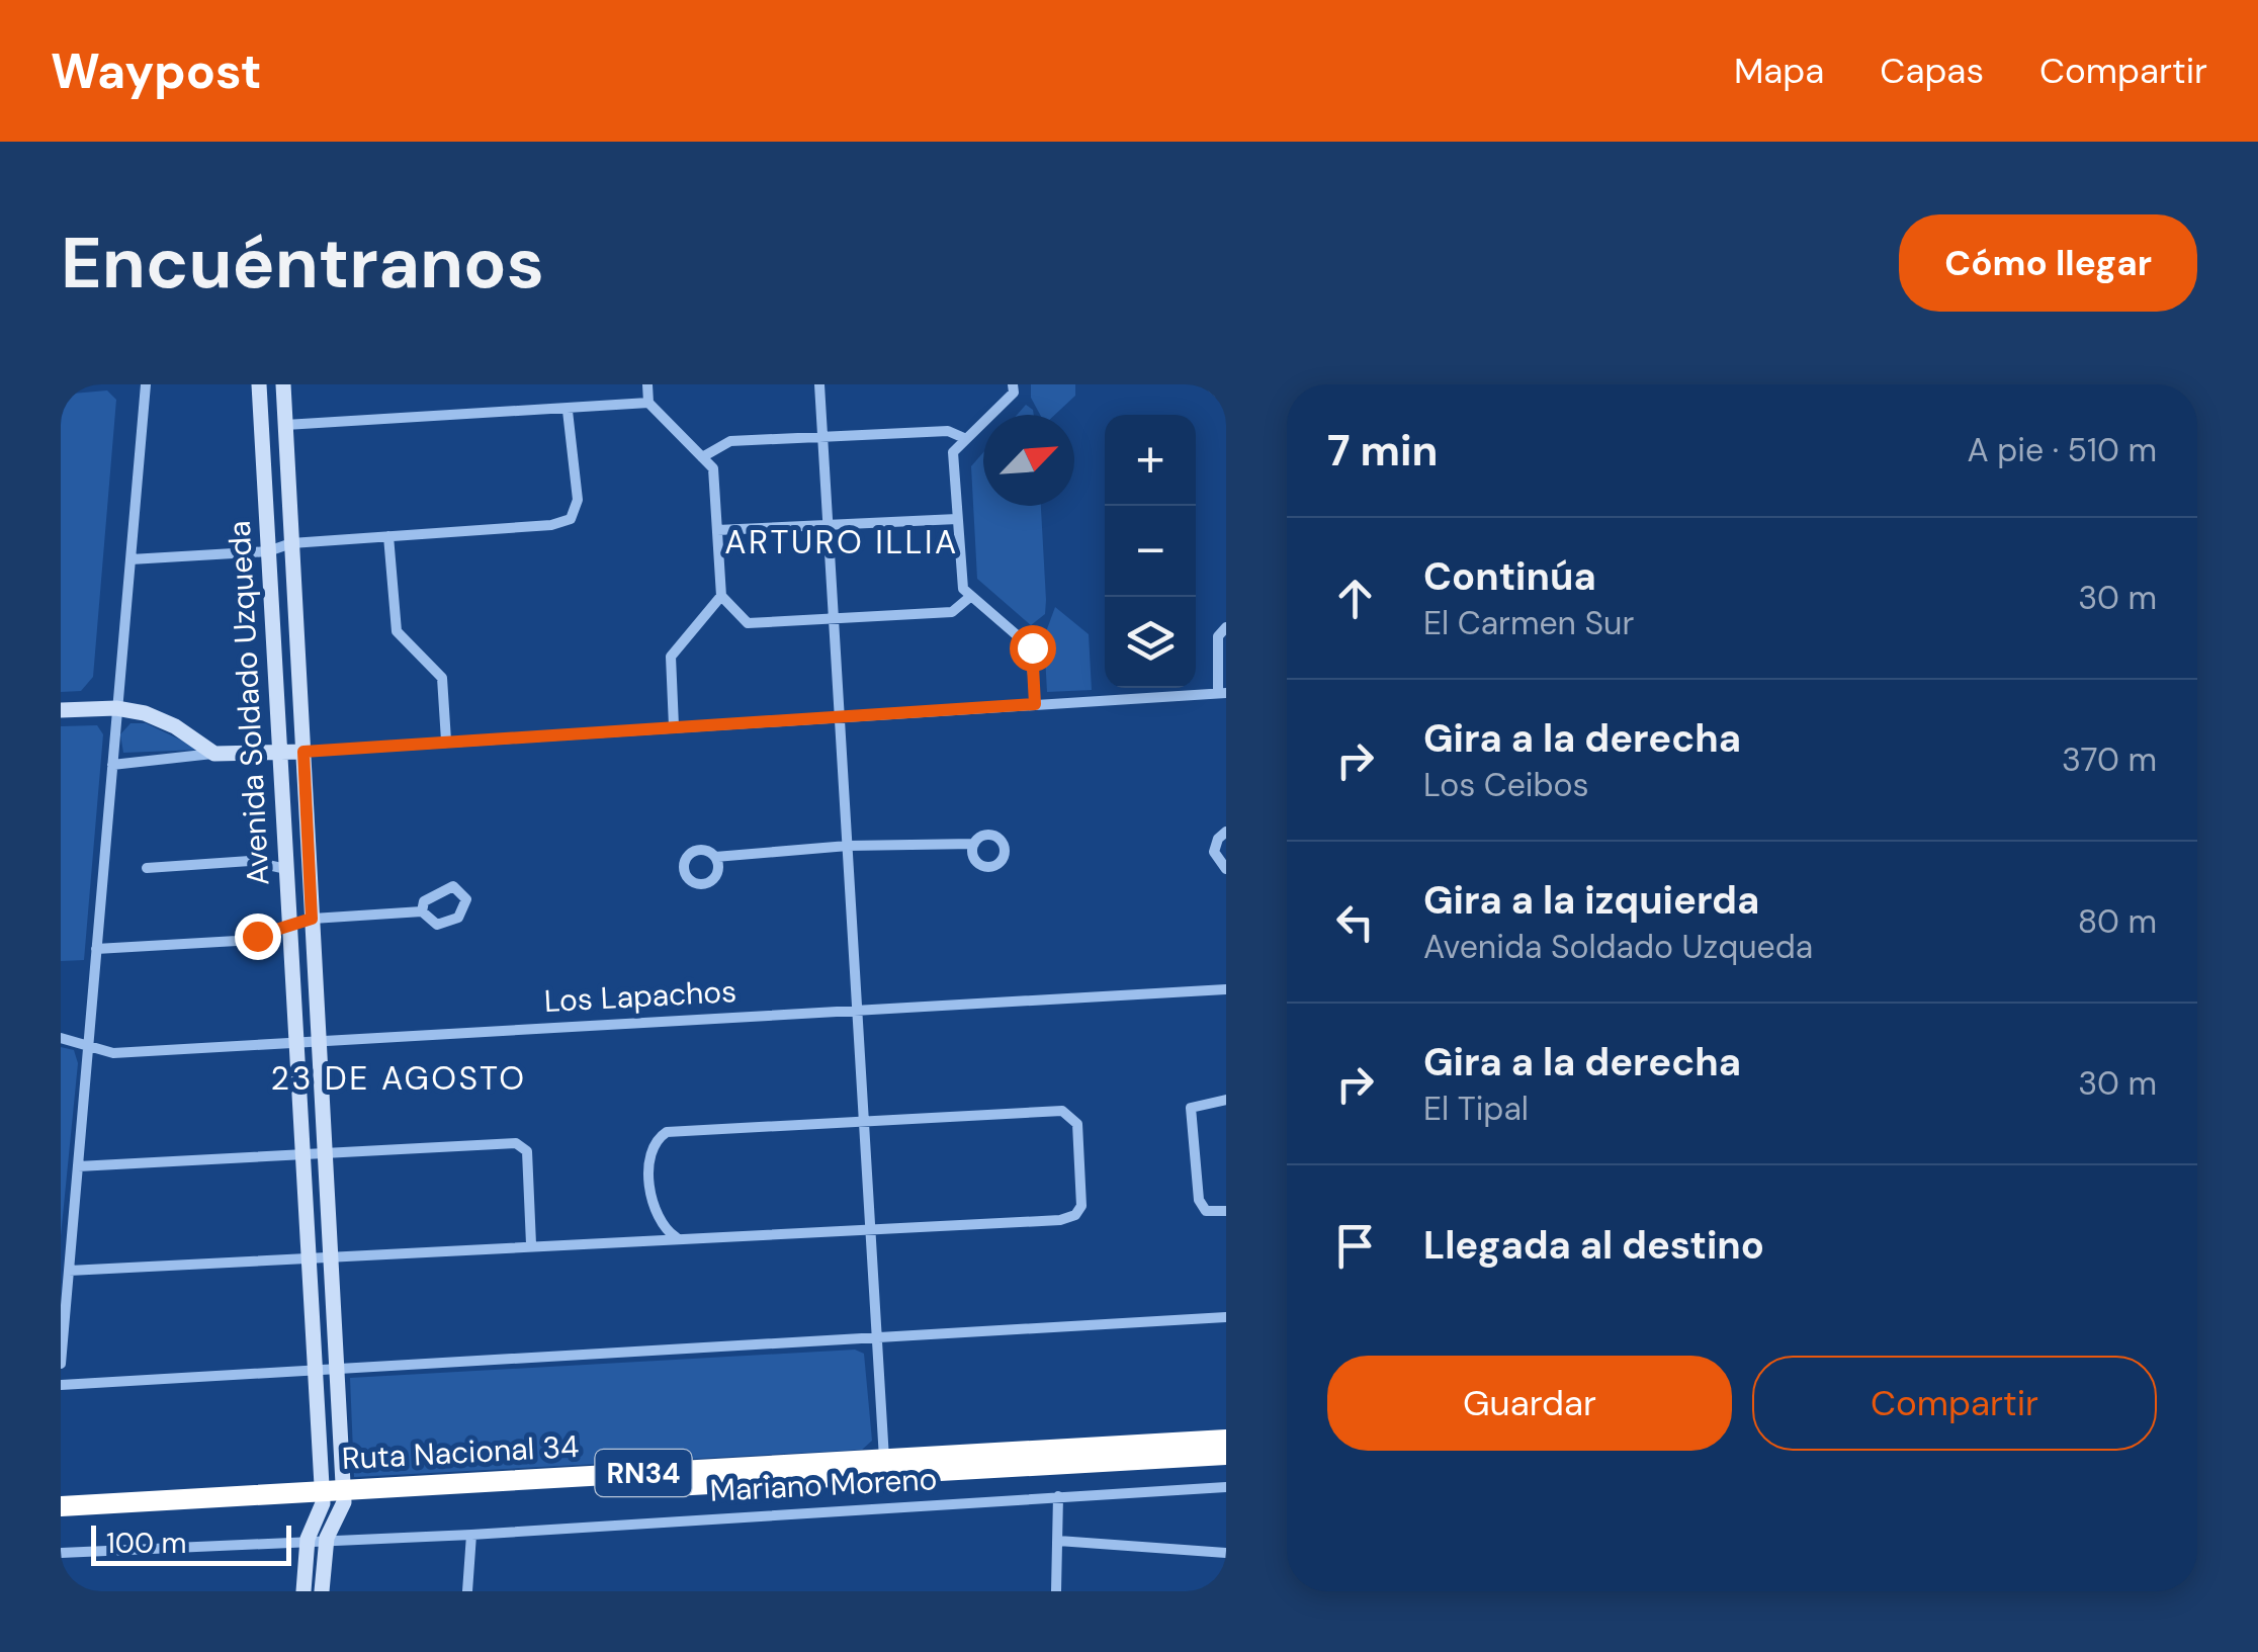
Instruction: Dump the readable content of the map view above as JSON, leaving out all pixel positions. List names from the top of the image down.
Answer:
{
  "streets": {
    "highway": ["Ruta Nacional 34", "RN34"],
    "street": ["Avenida Soldado Uzqueda", "Los Lapachos", "Mariano Moreno"]
  },
  "crossings": [
    ["Avenida Soldado Uzqueda", "Los Lapachos"],
    ["Avenida Soldado Uzqueda", "Ruta Nacional 34"]
  ],
  "districts": ["ARTURO ILLIA", "23 DE AGOSTO"],
  "scale_bar": "100 m",
  "north": "top right",
  "page": {
    "header": "Waypost",
    "nav": ["Mapa", "Capas", "Compartir"],
    "buttons": [
      "Cómo llegar",
      ["Guardar", "Compartir"]
    ],
    "title": "Encuéntranos",
    "heading": ["7 min", "A pie · 510 m"],
    "map_buttons": ["+", "−"],
    "list": [
      ["Continúa", "El Carmen Sur", "30 m"],
      ["Gira a la derecha", "Los Ceibos", "370 m"],
      ["Gira a la izquierda", "Avenida Soldado Uzqueda", "80 m"],
      ["Gira a la derecha", "El Tipal", "30 m"],
      "Llegada al destino"
    ],
    "scale": "100 m"
  }
}
